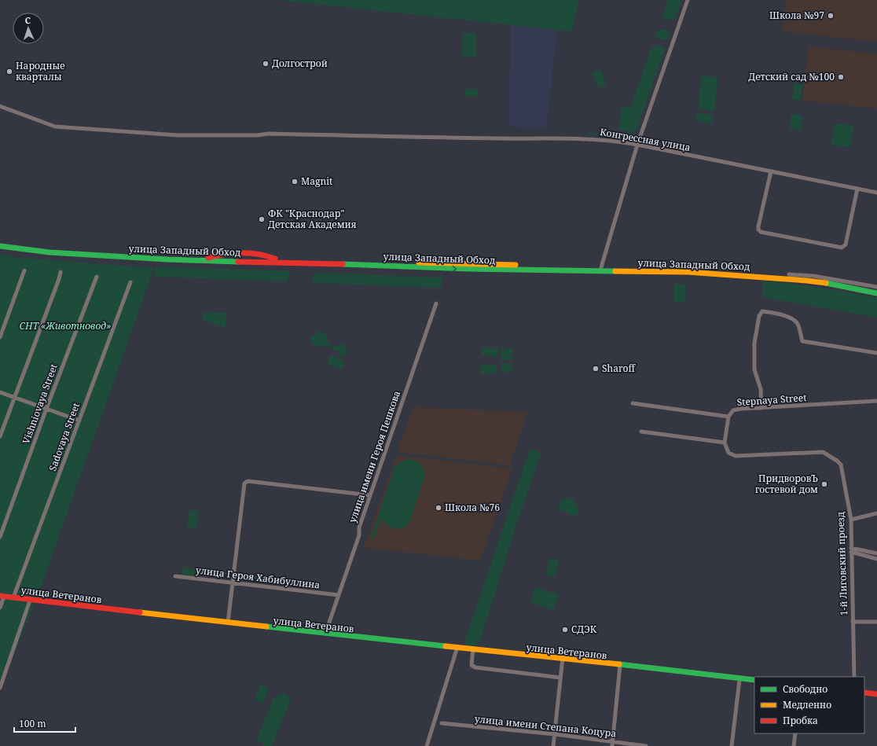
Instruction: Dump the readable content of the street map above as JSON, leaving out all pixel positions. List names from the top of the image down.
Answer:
{
  "streets": {
    "main road": ["улица Западный Обход", "улица Ветеранов"],
    "street": [
      "Конгрессная улица",
      "Stepnaya Street",
      "Vishniovaya Street",
      "Sadovaya Street",
      "улица имени Героя Пешкова",
      "1-й Лиговский проезд",
      "улица Героя Хабибуллина",
      "улица имени Степана Коцура"
    ]
  },
  "crossings": [
    ["Sadovaya Street", "улица Ветеранов"],
    ["улица имени Героя Пешкова", "улица Героя Хабибуллина"],
    ["улица имени Героя Пешкова", "улица Ветеранов"]
  ],
  "parks": ["СНТ «Животновод»"],
  "places": [
    "Школа №97",
    "Долгострой",
    "Народные кварталы",
    "Детский сад №100",
    "Magnit",
    "ФК \"Краснодар\" Детская Академия",
    "Sharoff",
    "ПридворовЪ гостевой дом",
    "Школа №76",
    "СДЭК"
  ],
  "legend": ["Свободно", "Медленно", "Пробка"],
  "scale_bar": "100 m",
  "north": "top"
}
